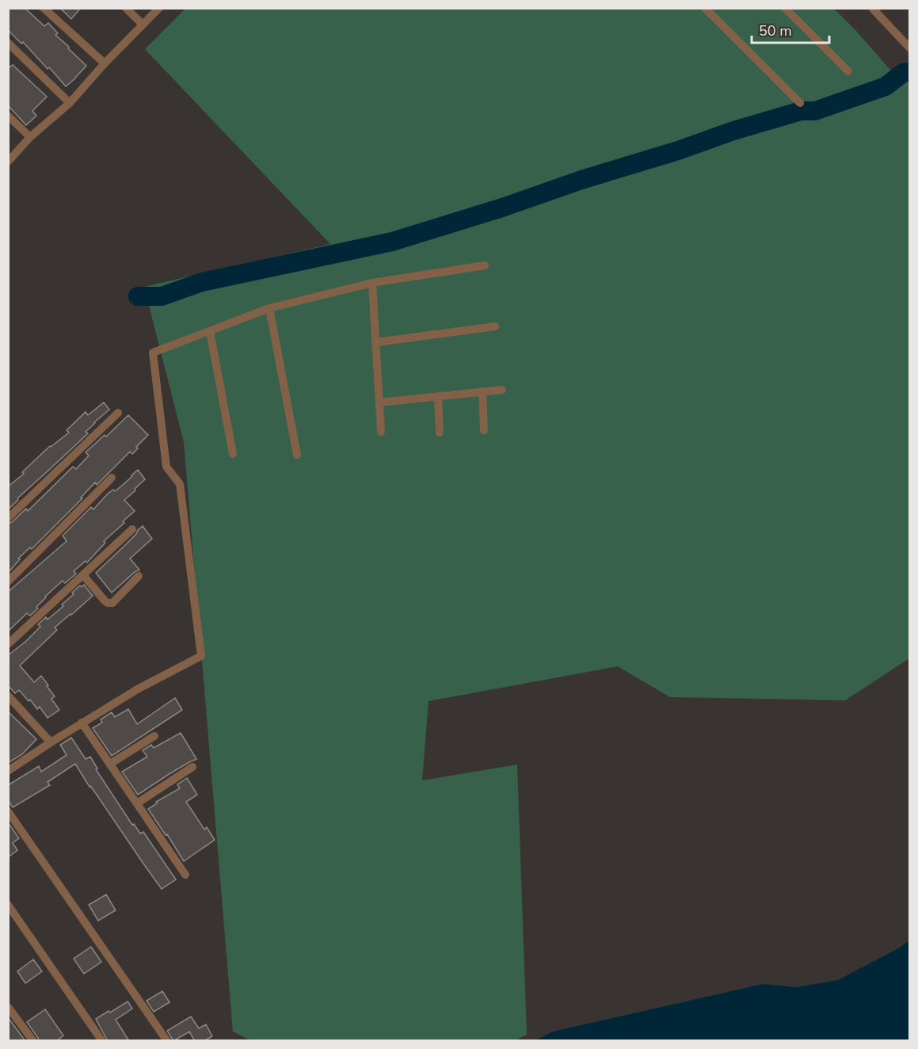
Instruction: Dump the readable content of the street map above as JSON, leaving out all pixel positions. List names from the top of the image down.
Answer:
{
  "scale_bar": "50 m"
}
